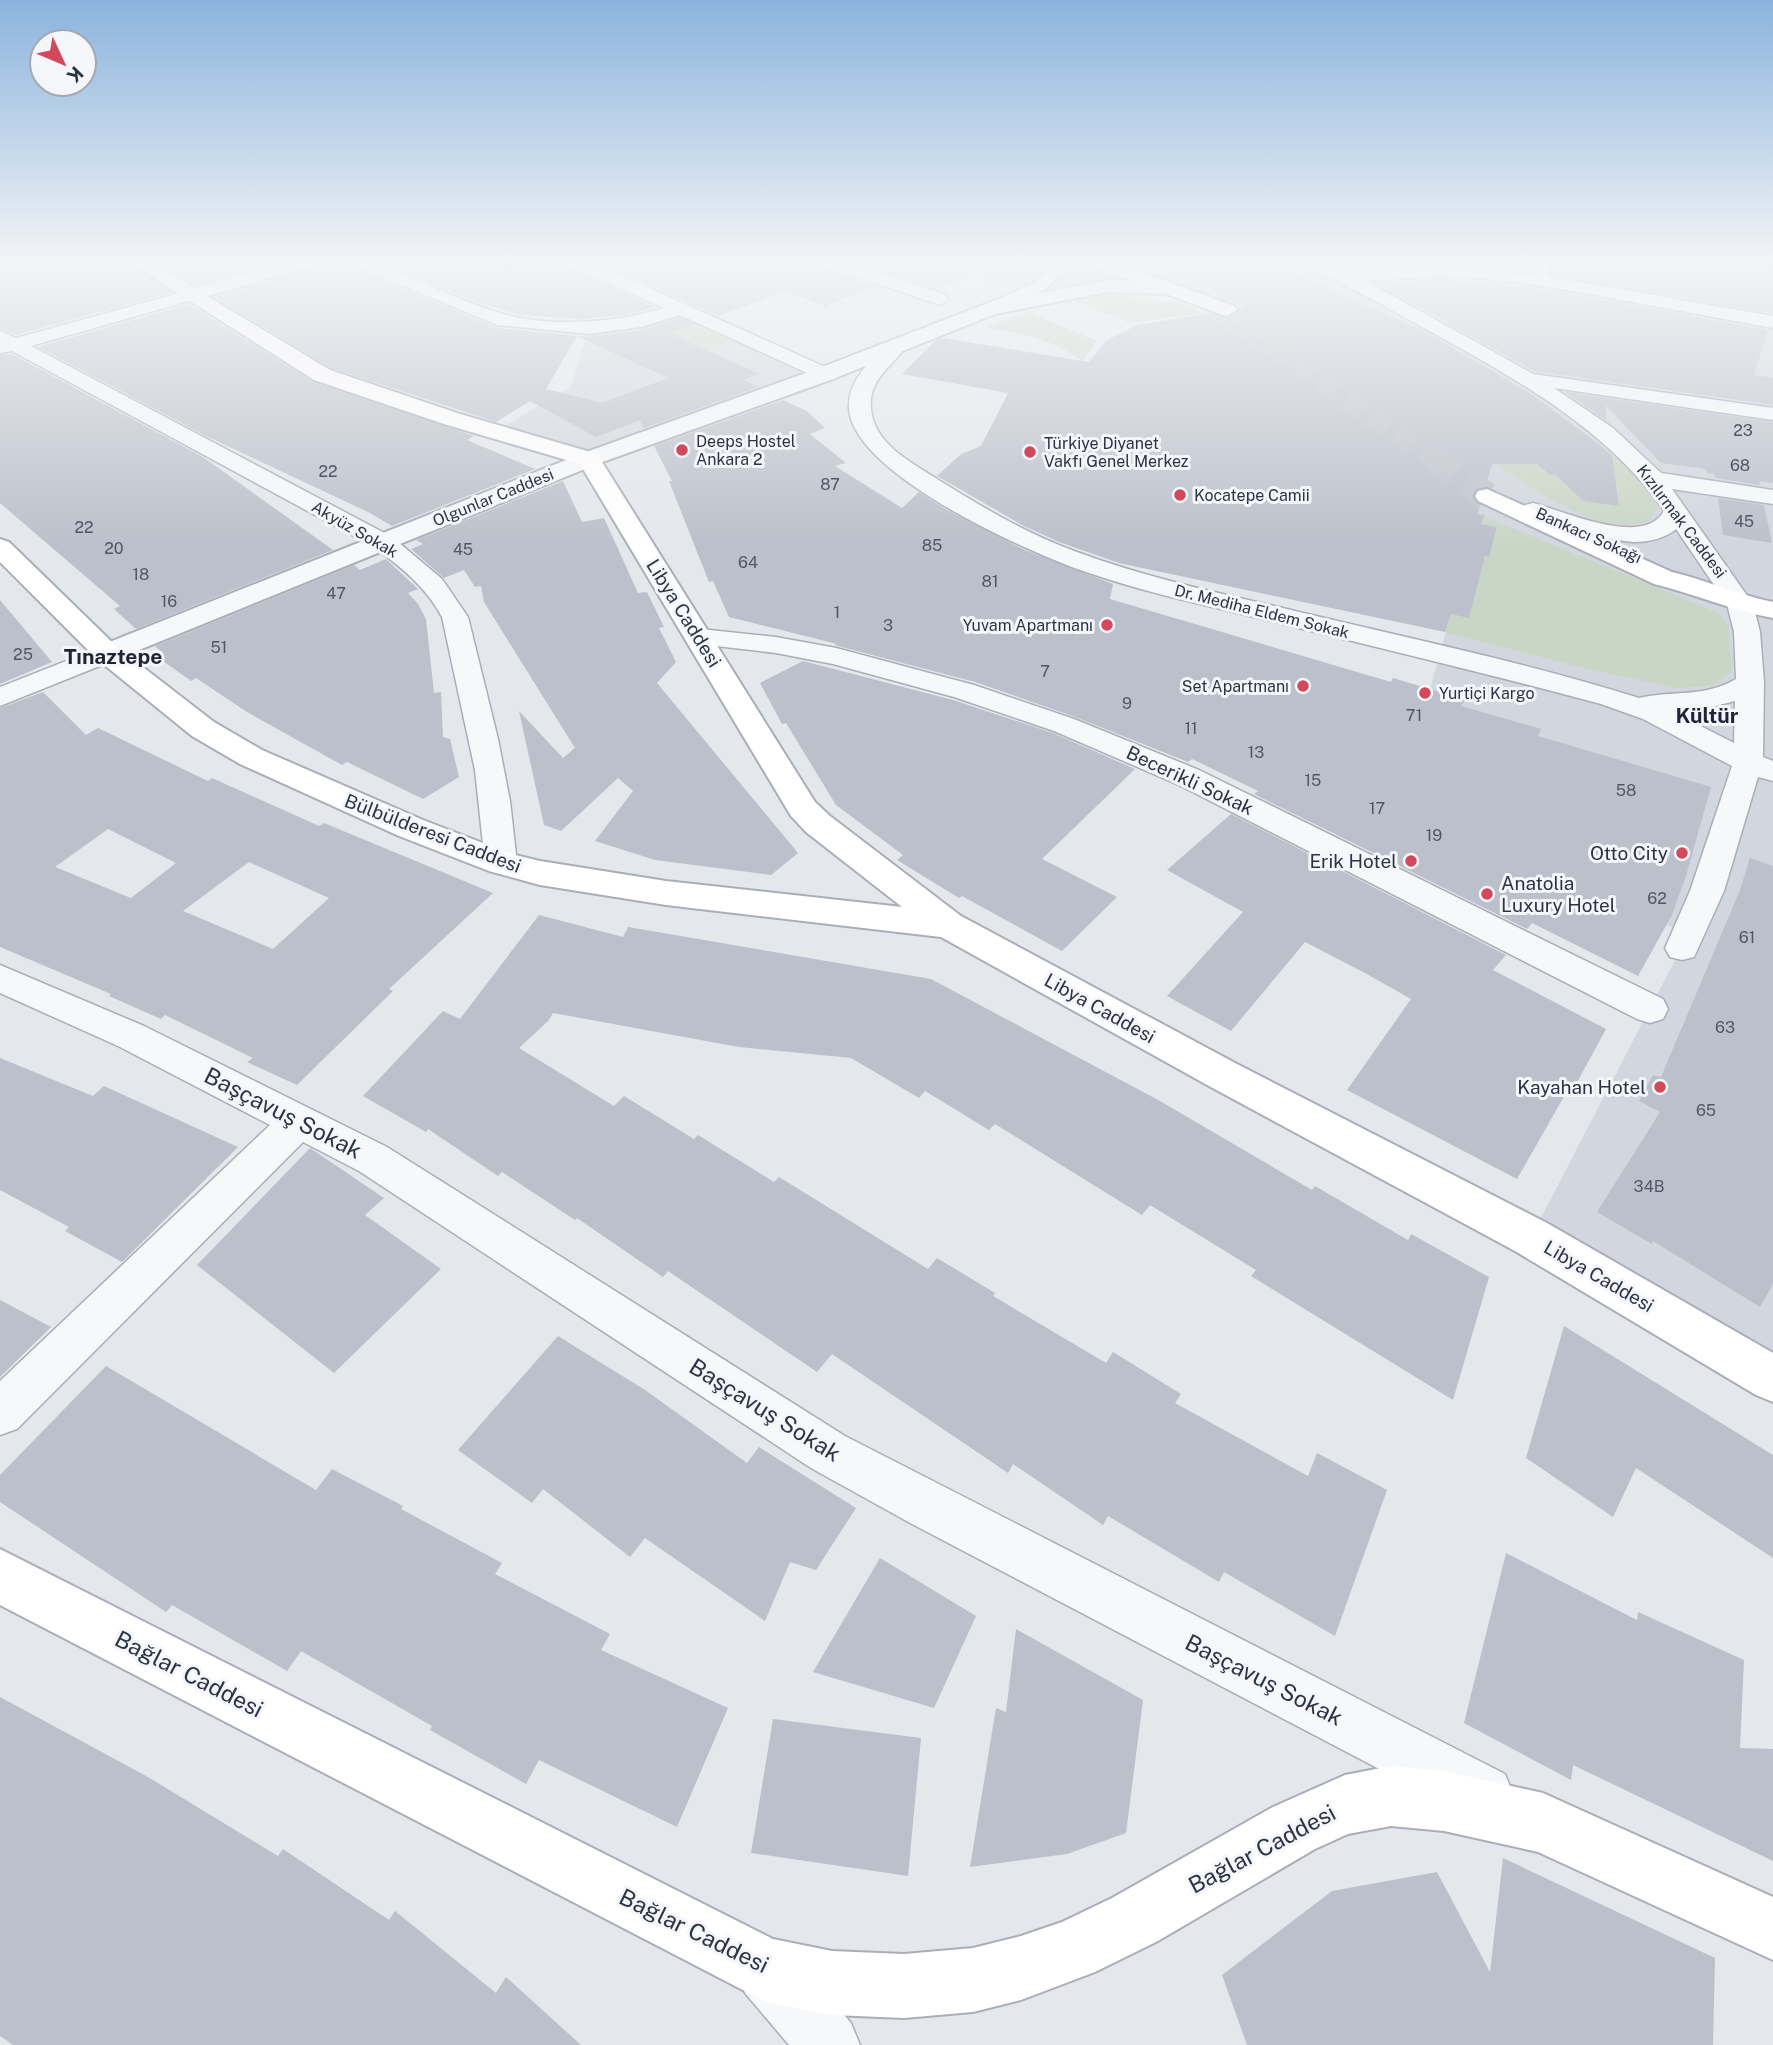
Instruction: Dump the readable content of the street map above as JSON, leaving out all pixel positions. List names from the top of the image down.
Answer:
{
  "streets": {
    "main road": [
      "Bankacı Sokağı",
      "Libya Caddesi",
      "Bülbülderesi Caddesi",
      "Bağlar Caddesi"
    ],
    "street": [
      "Olgunlar Caddesi",
      "Kızılırmak Caddesi",
      "Akyüz Sokak",
      "Dr. Mediha Eldem Sokak",
      "Becerikli Sokak",
      "Başçavuş Sokak"
    ]
  },
  "crossings": [
    ["Olgunlar Caddesi", "Akyüz Sokak"],
    ["Olgunlar Caddesi", "Libya Caddesi"],
    ["Olgunlar Caddesi", "Bülbülderesi Caddesi"],
    ["Kızılırmak Caddesi", "Bankacı Sokağı"],
    ["Kızılırmak Caddesi", "Dr. Mediha Eldem Sokak"],
    ["Akyüz Sokak", "Bülbülderesi Caddesi"],
    ["Libya Caddesi", "Becerikli Sokak"],
    ["Libya Caddesi", "Bülbülderesi Caddesi"],
    ["Başçavuş Sokak", "Bağlar Caddesi"]
  ],
  "districts": ["Tınaztepe", "Kültür"],
  "places": [
    "Deeps Hostel Ankara 2",
    "Türkiye Diyanet Vakfı Genel Merkez",
    "Kocatepe Camii",
    "Yuvam Apartmanı",
    "Set Apartmanı",
    "Yurtiçi Kargo",
    "Otto City",
    "Erik Hotel",
    "Anatolia Luxury Hotel",
    "Kayahan Hotel"
  ],
  "house_numbers": [
    "23",
    "68",
    "22",
    "87",
    "45",
    "22",
    "85",
    "20",
    "45",
    "64",
    "18",
    "81",
    "47",
    "16",
    "1",
    "3",
    "51",
    "25",
    "7",
    "9",
    "71",
    "11",
    "13",
    "15",
    "58",
    "17",
    "19",
    "62",
    "61",
    "63",
    "65",
    "34B"
  ],
  "north": "bottom right"
}
